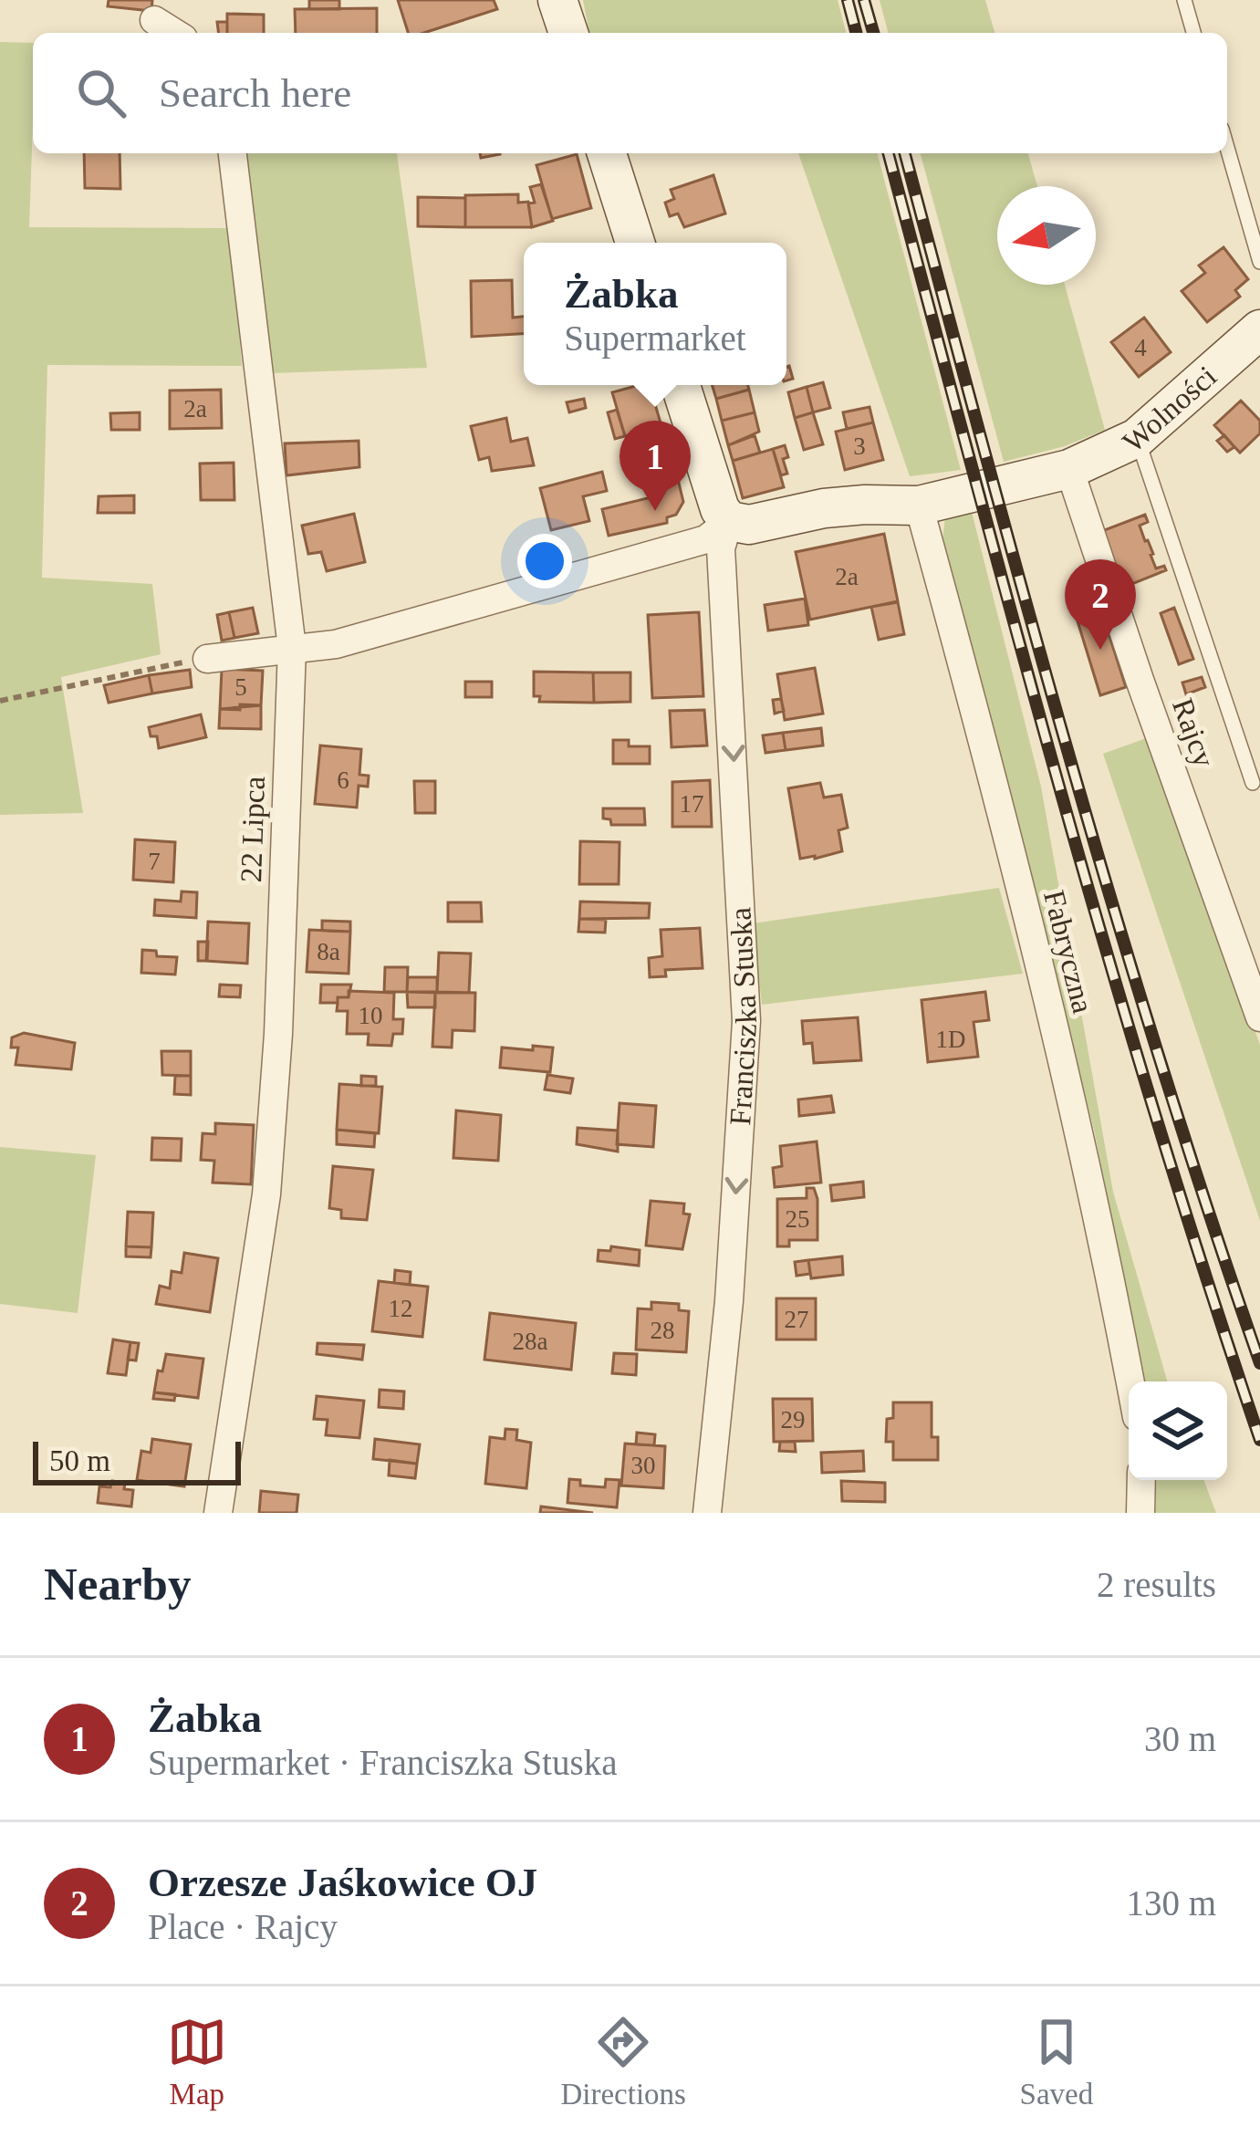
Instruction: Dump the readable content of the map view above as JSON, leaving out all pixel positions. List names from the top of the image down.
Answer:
{
  "streets": {
    "street": [
      "Wolności",
      "Rajcy",
      "22 Lipca",
      "Fabryczna",
      "Franciszka Stuska"
    ]
  },
  "crossings": [
    ["Wolności", "Rajcy"],
    ["Wolności", "Fabryczna"],
    ["Wolności", "Franciszka Stuska"]
  ],
  "one_way": ["Franciszka Stuska"],
  "house_numbers": [
    "4",
    "2a",
    "3",
    "2a",
    "5",
    "6",
    "17",
    "7",
    "8a",
    "10",
    "1D",
    "25",
    "12",
    "27",
    "28",
    "28a",
    "29",
    "30"
  ],
  "scale_bar": "50 m",
  "north": "left",
  "page": {
    "search": "Search here",
    "popup": ["Żabka", "Supermarket"],
    "pins": ["1", "2"],
    "scale": "50 m",
    "heading": ["Nearby", "2 results"],
    "list": [
      {
        "mark": "1",
        "name": "Żabka",
        "note": "Supermarket · Franciszka Stuska",
        "value": "30 m"
      },
      {
        "mark": "2",
        "name": "Orzesze Jaśkowice OJ",
        "note": "Place · Rajcy",
        "value": "130 m"
      }
    ],
    "nav": ["Map", "Directions", "Saved"]
  }
}
